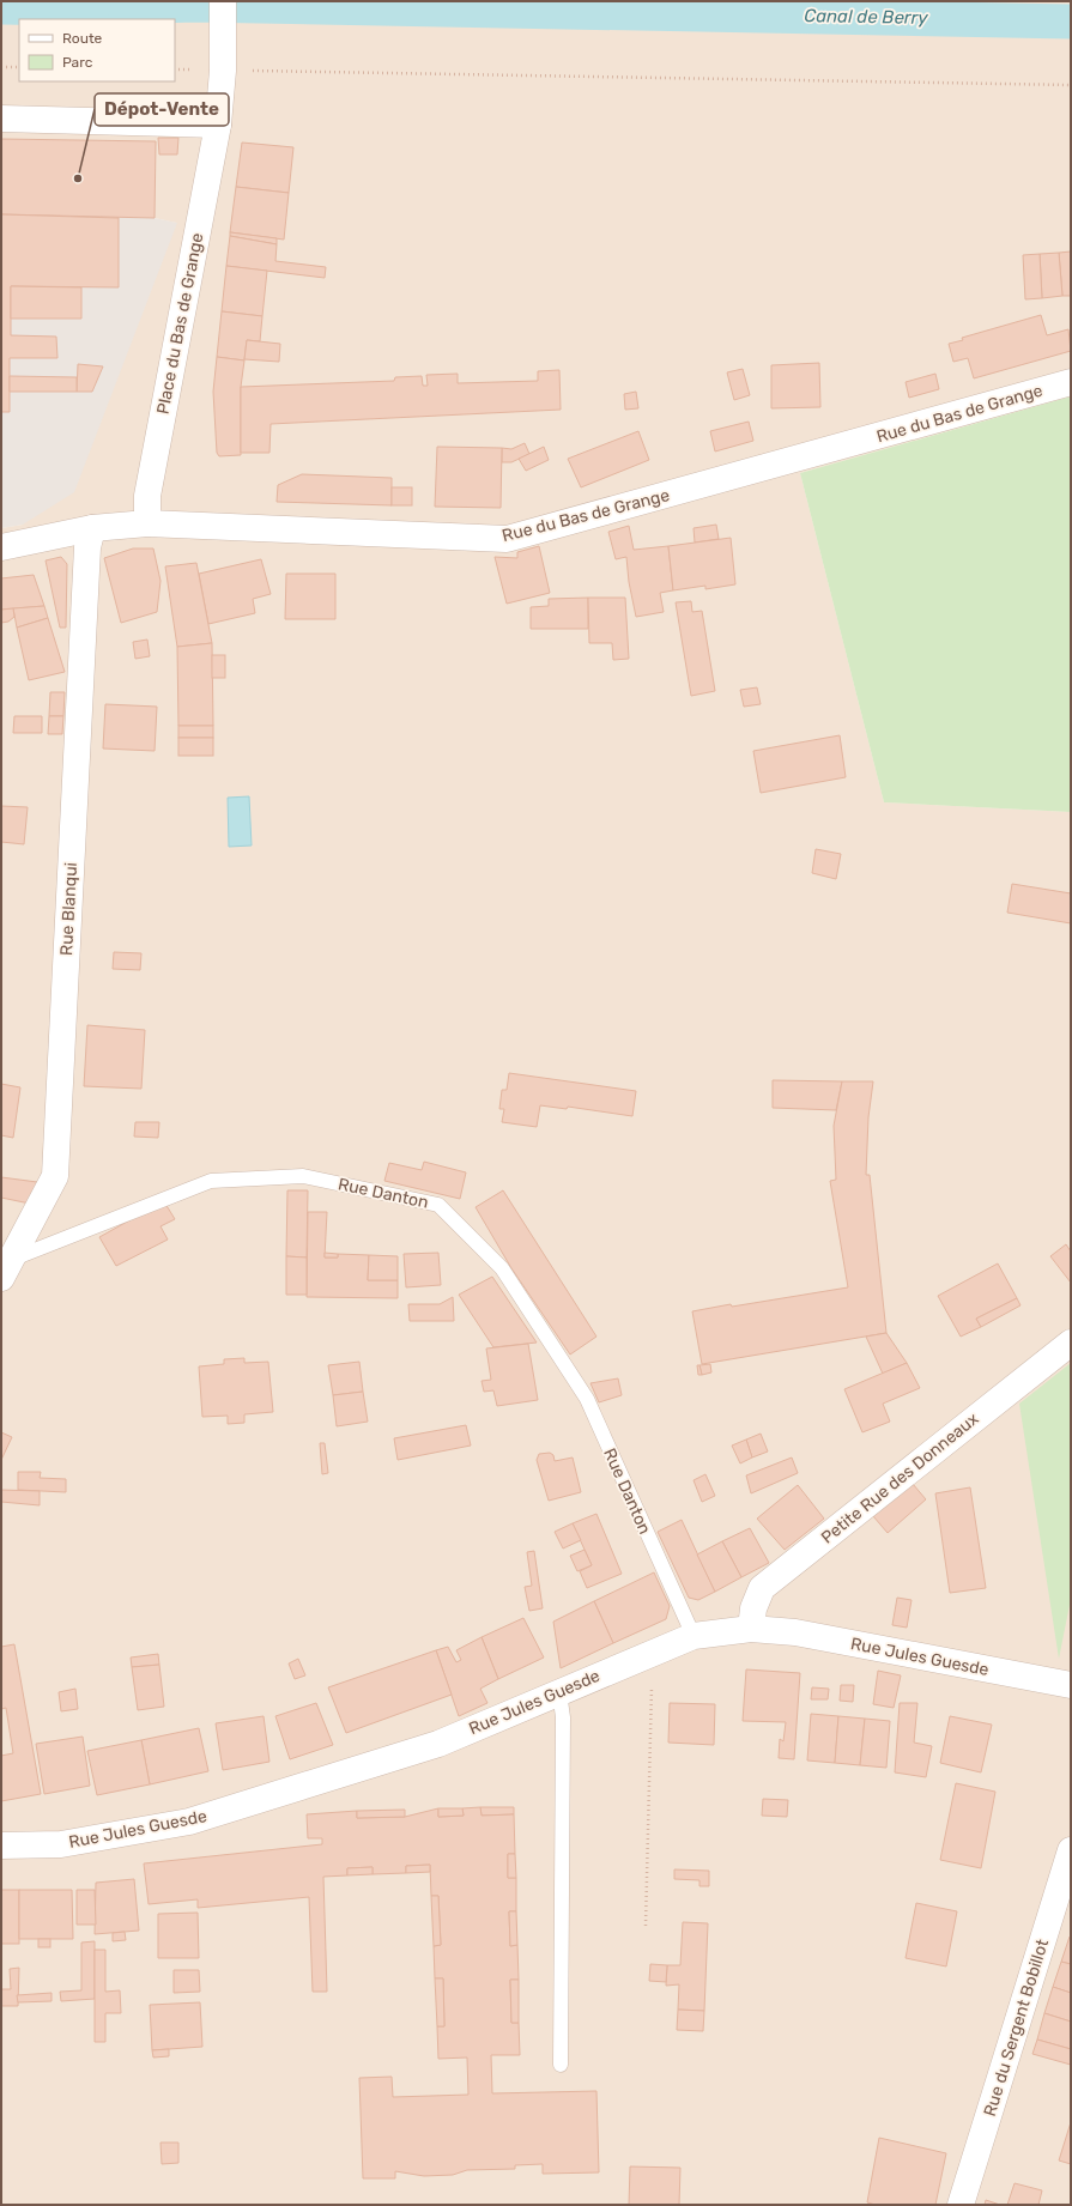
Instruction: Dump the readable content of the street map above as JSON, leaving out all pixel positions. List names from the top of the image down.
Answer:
{
  "streets": {
    "street": [
      "Place du Bas de Grange",
      "Rue du Bas de Grange",
      "Rue Blanqui",
      "Petite Rue des Donneaux",
      "Rue Jules Guesde",
      "Rue du Sergent Bobillot"
    ],
    "lane": ["Rue Danton"]
  },
  "crossings": [
    ["Place du Bas de Grange", "Rue du Bas de Grange"],
    ["Rue du Bas de Grange", "Rue Blanqui"],
    ["Rue Blanqui", "Rue Danton"],
    ["Rue Danton", "Rue Jules Guesde"],
    ["Petite Rue des Donneaux", "Rue Jules Guesde"]
  ],
  "water": ["Canal de Berry"],
  "places": ["Dépot-Vente"],
  "legend": ["Route", "Parc"]
}
